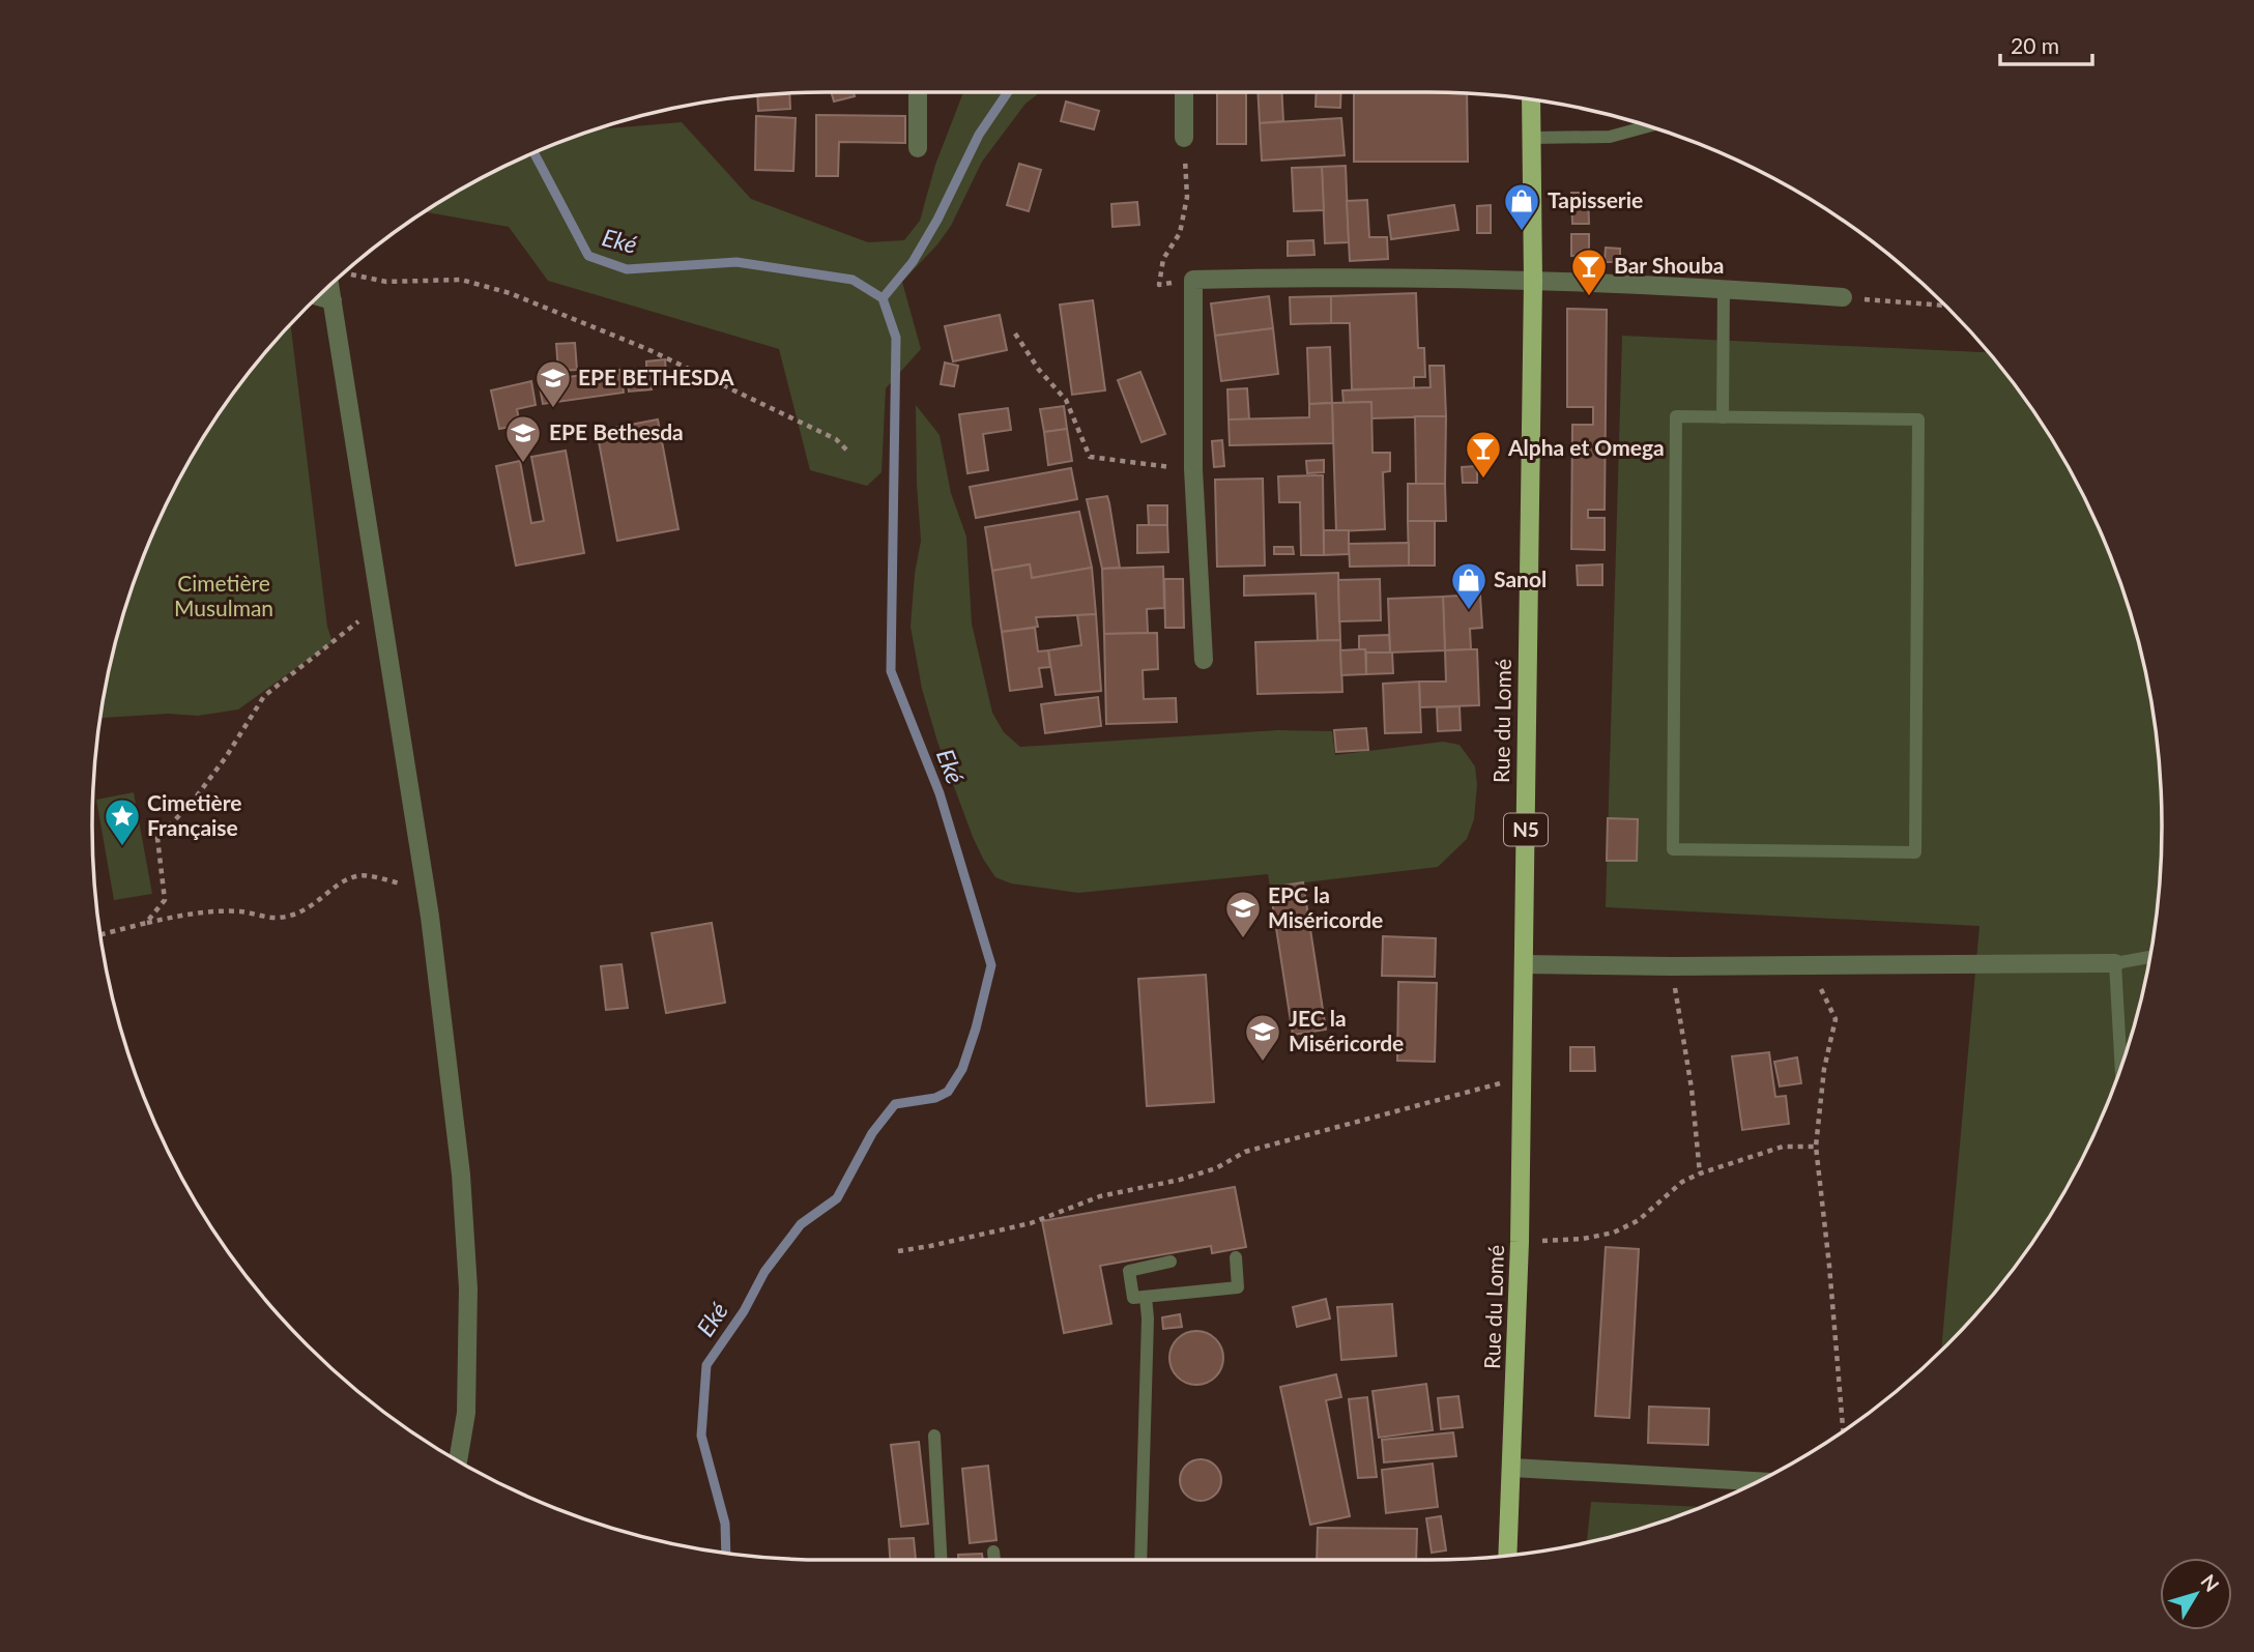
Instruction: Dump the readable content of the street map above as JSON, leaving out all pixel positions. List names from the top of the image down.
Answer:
{
  "streets": {
    "main road": ["Rue du Lomé", "N5"]
  },
  "water": ["Eké"],
  "parks": ["Cimetière Musulman"],
  "places": {
    "shop": ["Tapisserie", "Sanol"],
    "bar": ["Bar Shouba", "Alpha et Omega"],
    "school or university": [
      "EPE BETHESDA",
      "EPE Bethesda",
      "EPC la Miséricorde",
      "JEC la Miséricorde"
    ],
    "place": ["Cimetière Française"]
  },
  "scale_bar": "20 m",
  "north": "top right"
}
